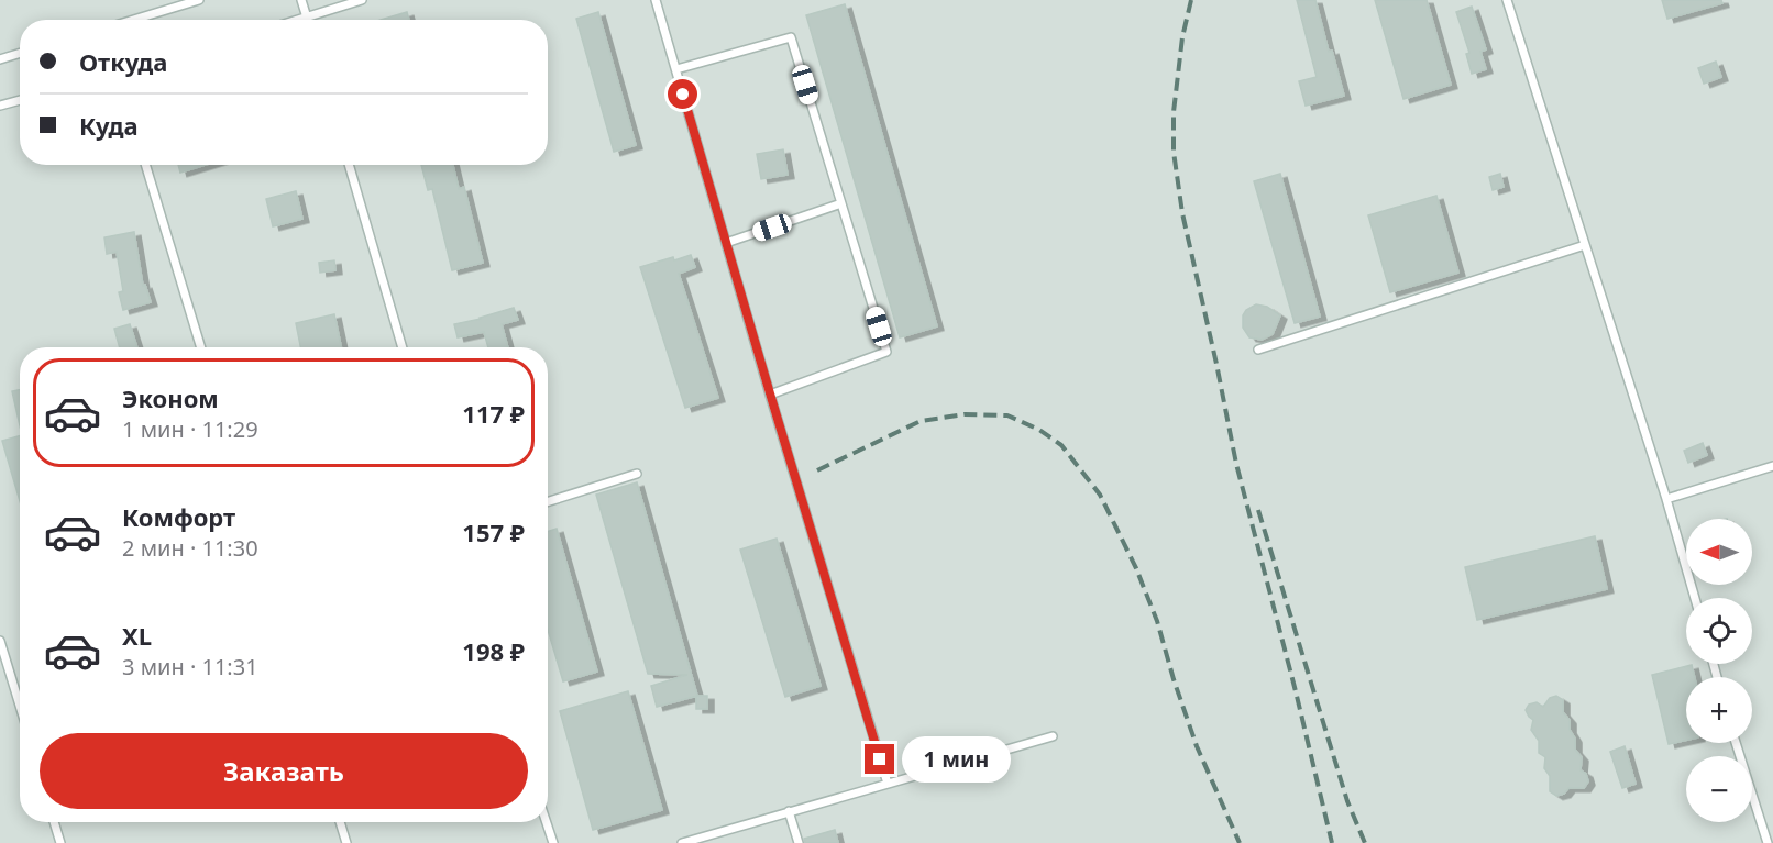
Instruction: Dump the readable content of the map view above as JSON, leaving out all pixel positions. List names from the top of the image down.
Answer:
{
  "north": "left",
  "page": {
    "banner": ["Откуда", "Куда"],
    "list": [
      {
        "name": "Эконом",
        "note": "1 мин · 11:29",
        "value": "117 ₽"
      },
      {
        "name": "Комфорт",
        "note": "2 мин · 11:30",
        "value": "157 ₽"
      },
      {
        "name": "XL",
        "note": "3 мин · 11:31",
        "value": "198 ₽"
      }
    ],
    "map_buttons": ["+", "−"],
    "buttons": "Заказать",
    "bubble": "1 мин"
  }
}
